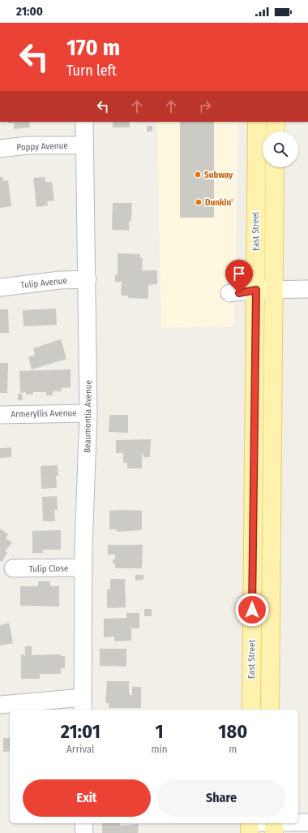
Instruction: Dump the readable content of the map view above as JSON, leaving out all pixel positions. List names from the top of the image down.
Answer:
{
  "streets": {
    "main road": ["East Street"],
    "street": [
      "Poppy Avenue",
      "Tulip Avenue",
      "Armeryllis Avenue",
      "Beaumontia Avenue",
      "Tulip Close"
    ]
  },
  "crossings": [
    ["Poppy Avenue", "Beaumontia Avenue"],
    ["Tulip Avenue", "Beaumontia Avenue"],
    ["Armeryllis Avenue", "Beaumontia Avenue"],
    ["Beaumontia Avenue", "Tulip Close"]
  ],
  "places": ["Subway", "Dunkin'"],
  "page": {
    "status": "21:00",
    "turn": ["170 m", "Turn left"],
    "eta": [
      "21:01",
      "Arrival",
      "1",
      "min",
      "180",
      "m"
    ],
    "buttons": ["Exit", "Share"]
  }
}
